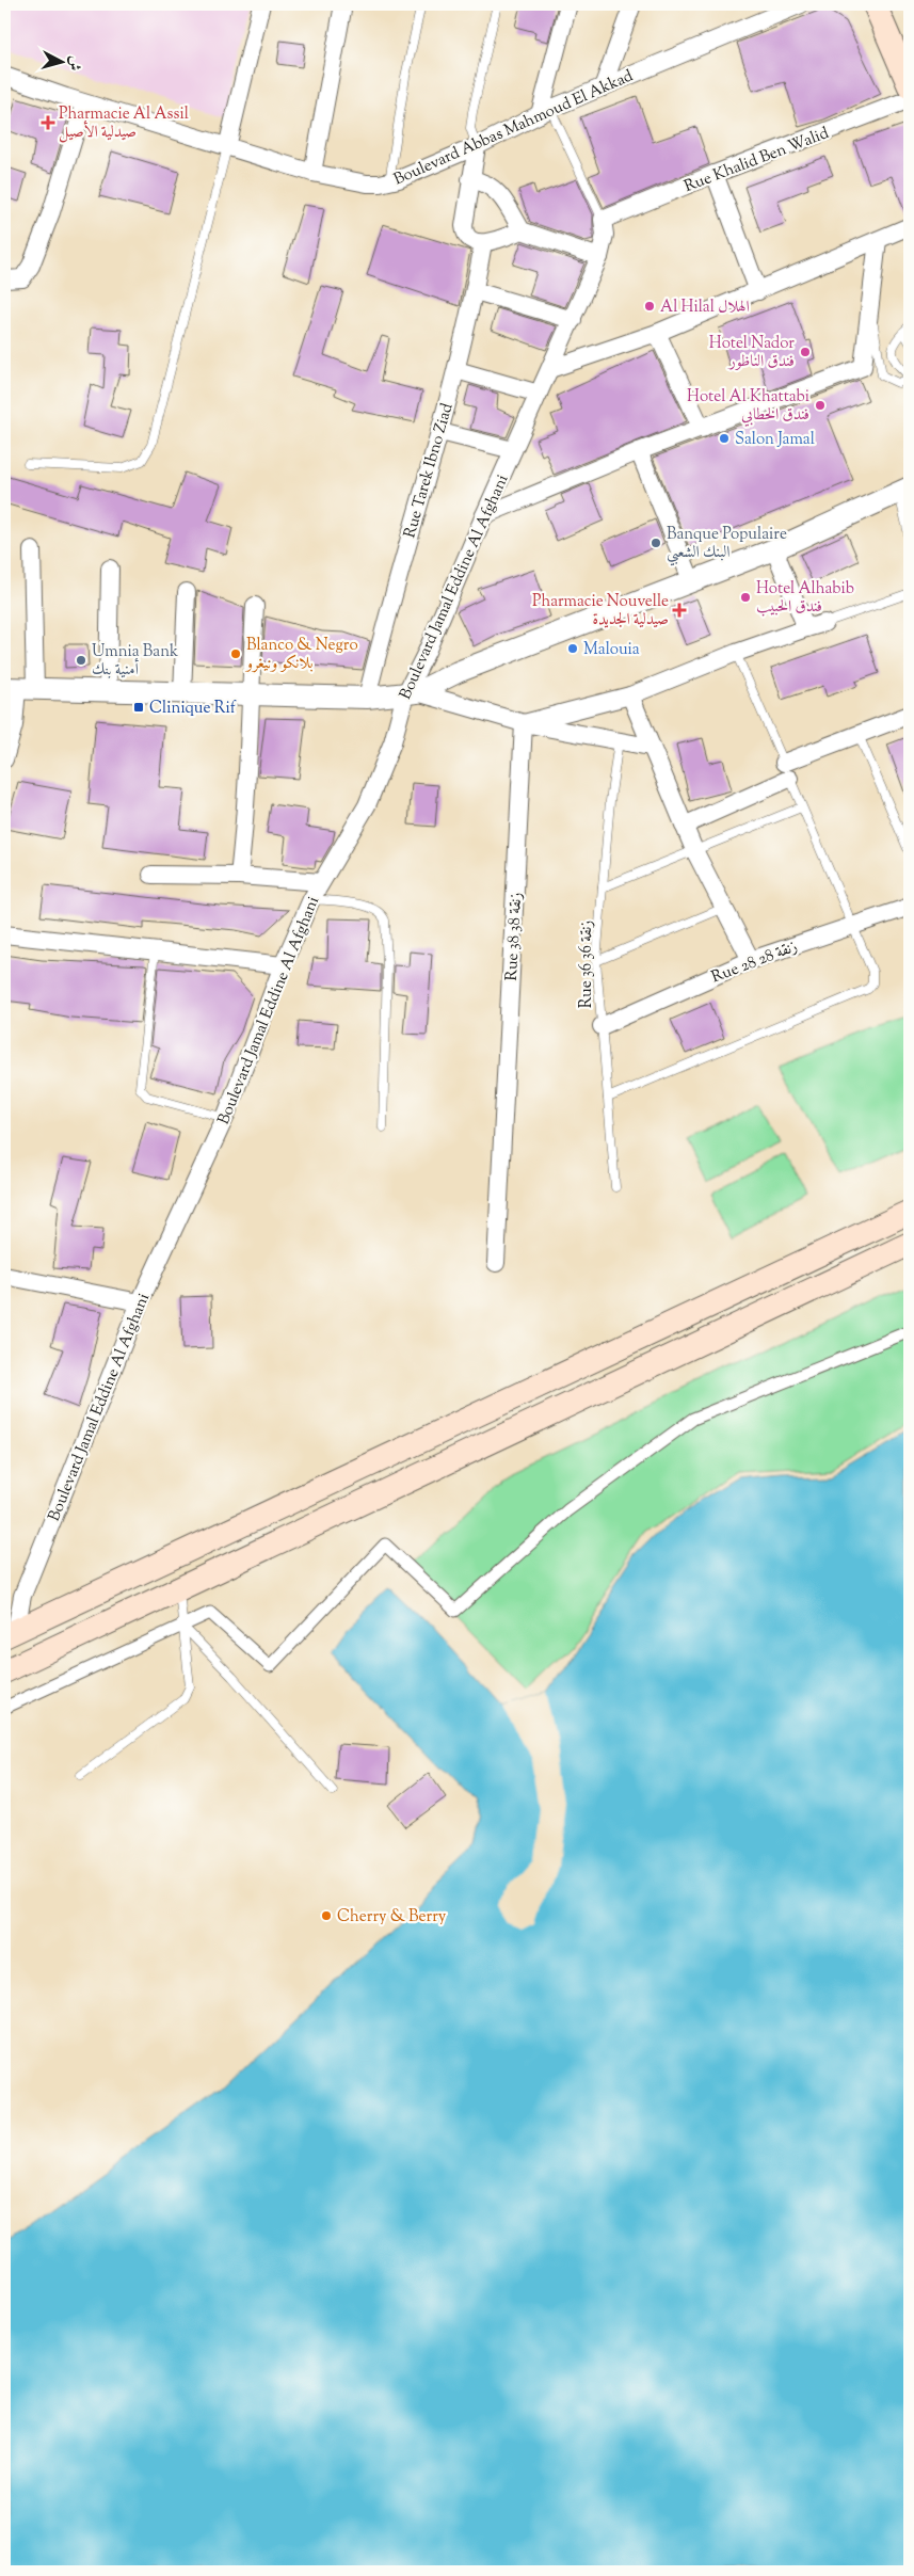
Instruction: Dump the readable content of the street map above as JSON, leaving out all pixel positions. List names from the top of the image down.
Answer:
{
  "streets": {
    "street": [
      "Boulevard Abbas Mahmoud El Akkad",
      "Rue Khalid Ben Walid",
      "Rue Tarek Ibno Ziad",
      "Boulevard Jamal Eddine Al Afghani",
      "Rue 38 زنقة 38",
      "Rue 28 زنقة 28"
    ],
    "lane": ["Rue 36 زنقة 36"]
  },
  "crossings": [
    ["Rue Khalid Ben Walid", "Boulevard Jamal Eddine Al Afghani"],
    ["Rue 28 زنقة 28", "Rue 36 زنقة 36"]
  ],
  "places": {
    "health": ["Pharmacie Al Assil صيدلية الأصيل", "Pharmacie Nouvelle صيدلية الجديدة"],
    "other": [
      "Al Hilal الهلال",
      "Hotel Nador فندق الناظور",
      "Hotel Al Khattabi فندق الخطابي",
      "Salon Jamal",
      "Banque Populaire البنك الشعبي",
      "Hotel Alhabib فندق الحبيب",
      "Malouia",
      "Blanco & Negro بلانكو ونيغرو",
      "Umnia Bank أمنية بنك",
      "Cherry & Berry"
    ],
    "transit": ["Clinique Rif"]
  },
  "north": "right"
}
